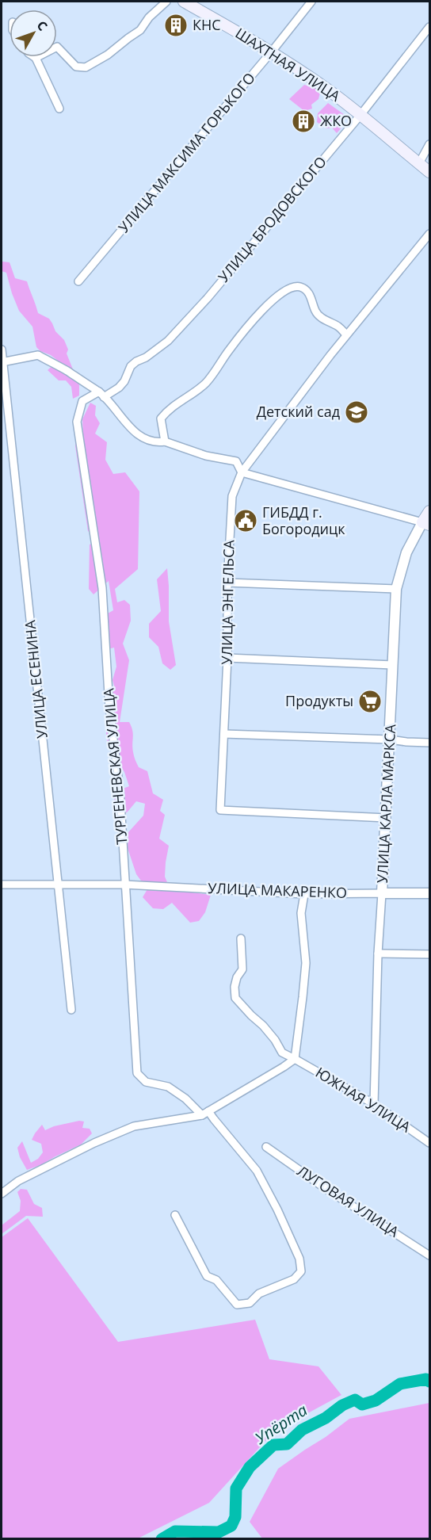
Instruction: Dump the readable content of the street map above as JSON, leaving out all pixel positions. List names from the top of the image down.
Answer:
{
  "streets": {
    "main road": ["ШАХТНАЯ УЛИЦА", "УЛИЦА КАРЛА МАРКСА"],
    "street": [
      "УЛИЦА МАКСИМА ГОРЬКОГО",
      "УЛИЦА БРОДОВСКОГО",
      "УЛИЦА ЭНГЕЛЬСА",
      "УЛИЦА ЕСЕНИНА",
      "ТУРГЕНЕВСКАЯ УЛИЦА",
      "УЛИЦА МАКАРЕНКО",
      "ЮЖНАЯ УЛИЦА",
      "ЛУГОВАЯ УЛИЦА"
    ]
  },
  "crossings": [
    ["ШАХТНАЯ УЛИЦА", "УЛИЦА МАКСИМА ГОРЬКОГО"],
    ["ШАХТНАЯ УЛИЦА", "УЛИЦА БРОДОВСКОГО"],
    ["УЛИЦА БРОДОВСКОГО", "ТУРГЕНЕВСКАЯ УЛИЦА"],
    ["УЛИЦА ЭНГЕЛЬСА", "УЛИЦА КАРЛА МАРКСА"],
    ["УЛИЦА ЕСЕНИНА", "УЛИЦА МАКАРЕНКО"],
    ["ТУРГЕНЕВСКАЯ УЛИЦА", "УЛИЦА МАКАРЕНКО"],
    ["УЛИЦА КАРЛА МАРКСА", "УЛИЦА МАКАРЕНКО"],
    ["УЛИЦА КАРЛА МАРКСА", "ЮЖНАЯ УЛИЦА"]
  ],
  "water": ["Упёрта"],
  "places": {
    "building": ["КНС", "ЖКО"],
    "school or university": ["Детский сад"],
    "public building": ["ГИБДД г. Богородицк"],
    "supermarket": ["Продукты"]
  },
  "north": "top right"
}
